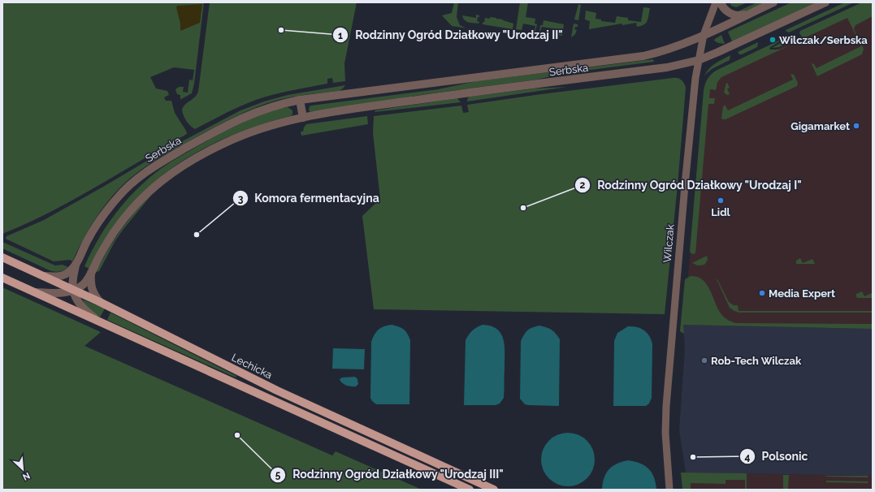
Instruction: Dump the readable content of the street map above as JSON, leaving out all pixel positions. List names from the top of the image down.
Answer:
{
  "streets": {
    "main road": ["Lechicka"],
    "street": ["Serbska", "Wilczak"]
  },
  "crossings": [
    ["Serbska", "Wilczak"],
    ["Serbska", "Lechicka"]
  ],
  "places": [
    "Rodzinny Ogród Działkowy \"Urodzaj II\"",
    "Wilczak/Serbska",
    "Gigamarket",
    "Lidl",
    "Rodzinny Ogród Działkowy \"Urodzaj I\"",
    "Komora fermentacyjna",
    "Media Expert",
    "Rob-Tech Wilczak",
    "Rodzinny Ogród Działkowy \"Urodzaj III\"",
    "Polsonic"
  ],
  "north": "bottom right"
}
